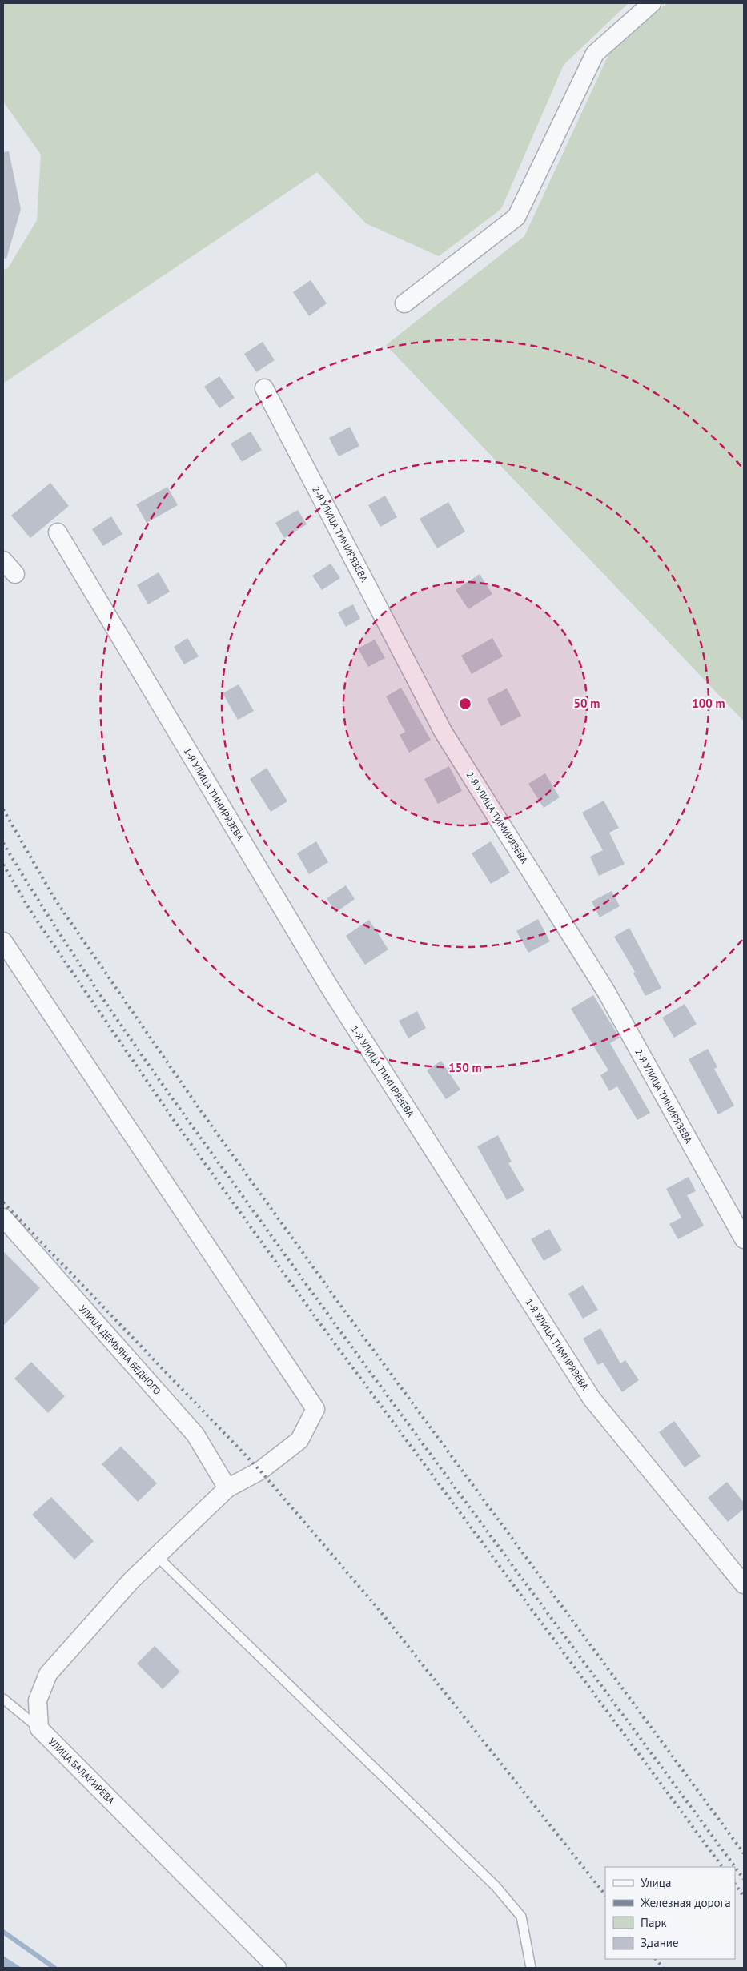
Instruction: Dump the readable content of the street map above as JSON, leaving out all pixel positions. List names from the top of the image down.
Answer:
{
  "streets": {
    "street": [
      "2-Я УЛИЦА ТИМИРЯЗЕВА",
      "1-Я УЛИЦА ТИМИРЯЗЕВА",
      "УЛИЦА ДЕМЬЯНА БЕДНОГО",
      "УЛИЦА БАЛАКИРЕВА"
    ]
  },
  "legend": [
    "Улица",
    "Железная дорога",
    "Парк",
    "Здание"
  ],
  "rings": ["50 m", "100 m", "150 m"]
}
